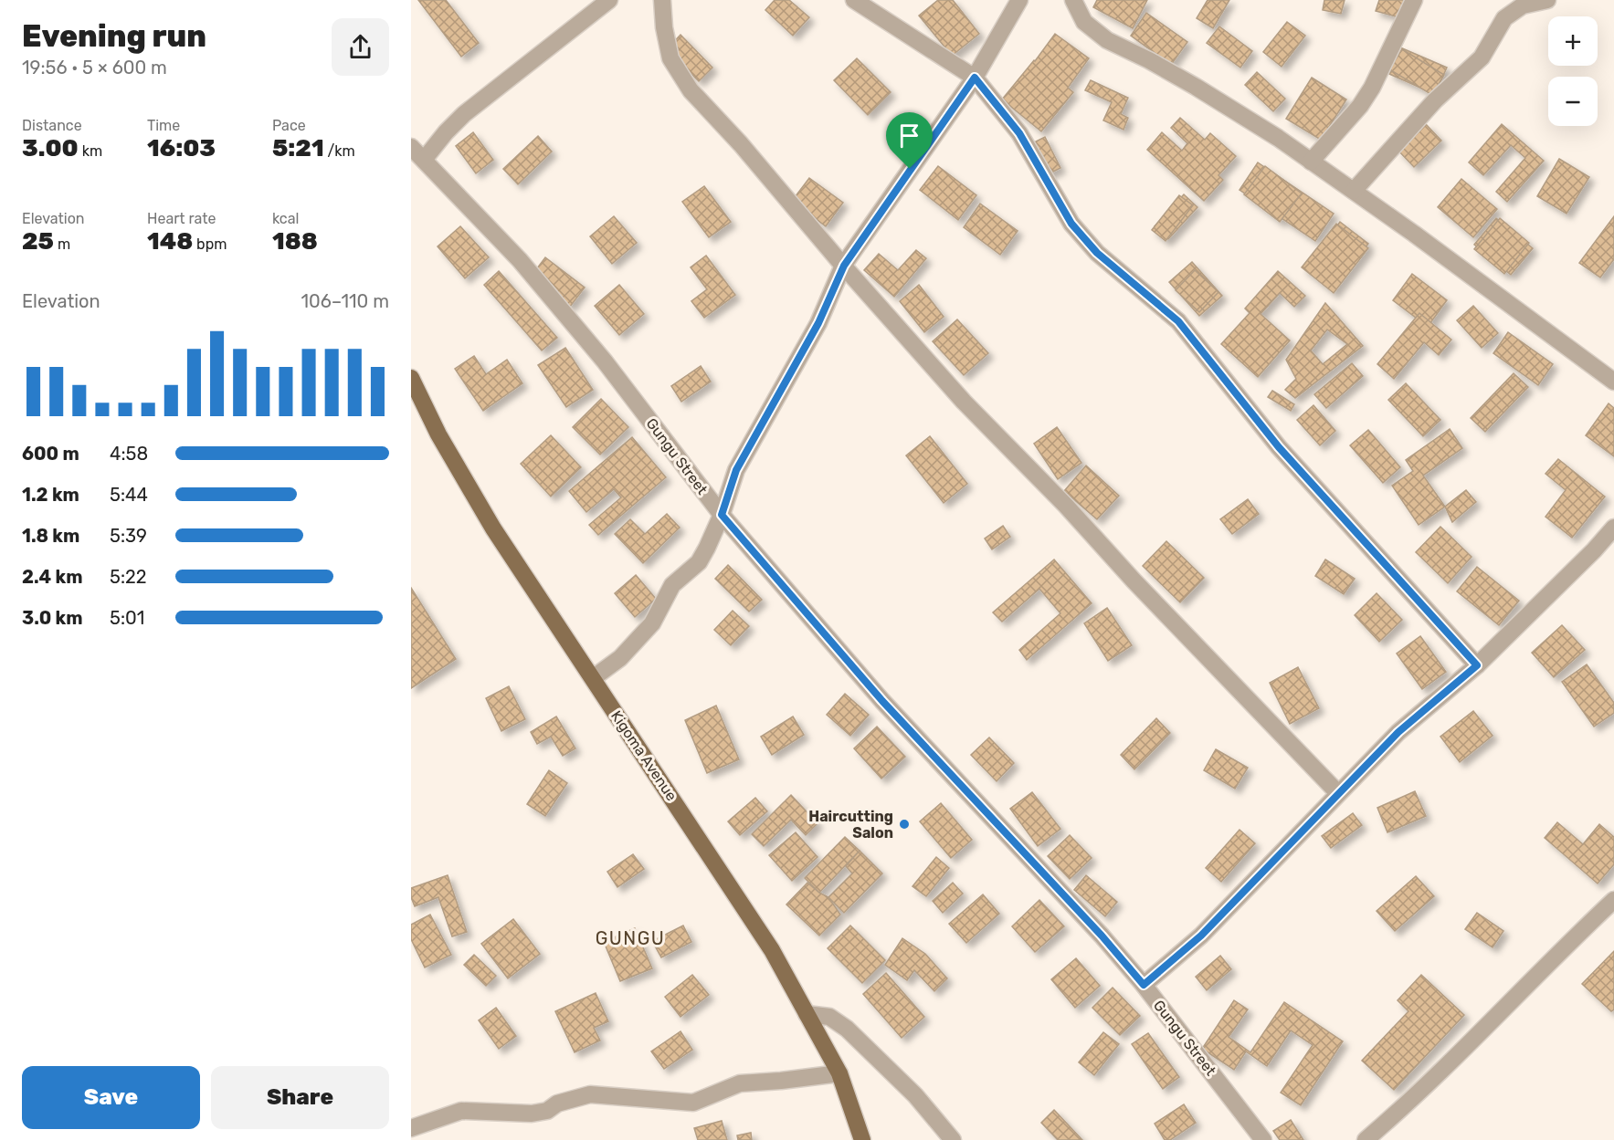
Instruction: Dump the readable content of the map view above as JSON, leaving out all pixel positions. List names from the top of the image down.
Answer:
{
  "streets": {
    "main road": ["Kigoma Avenue"],
    "street": ["Gungu Street"]
  },
  "districts": ["GUNGU"],
  "places": ["Haircutting Salon"],
  "page": {
    "heading": ["Evening run", "19:56 · 5 × 600 m"],
    "map_buttons": ["+", "−"],
    "stats": [
      ["Distance", "3.00 km"],
      ["Time", "16:03"],
      ["Pace", "5:21 /km"],
      ["Elevation", "25 m"],
      ["Heart rate", "148 bpm"],
      ["kcal", "188"]
    ],
    "chart": ["Elevation", "106–110 m"],
    "list": [
      {
        "name": "600 m",
        "note": "4:58"
      },
      {
        "name": "1.2 km",
        "note": "5:44"
      },
      {
        "name": "1.8 km",
        "note": "5:39"
      },
      {
        "name": "2.4 km",
        "note": "5:22"
      },
      {
        "name": "3.0 km",
        "note": "5:01"
      }
    ],
    "buttons": ["Save", "Share"]
  }
}
